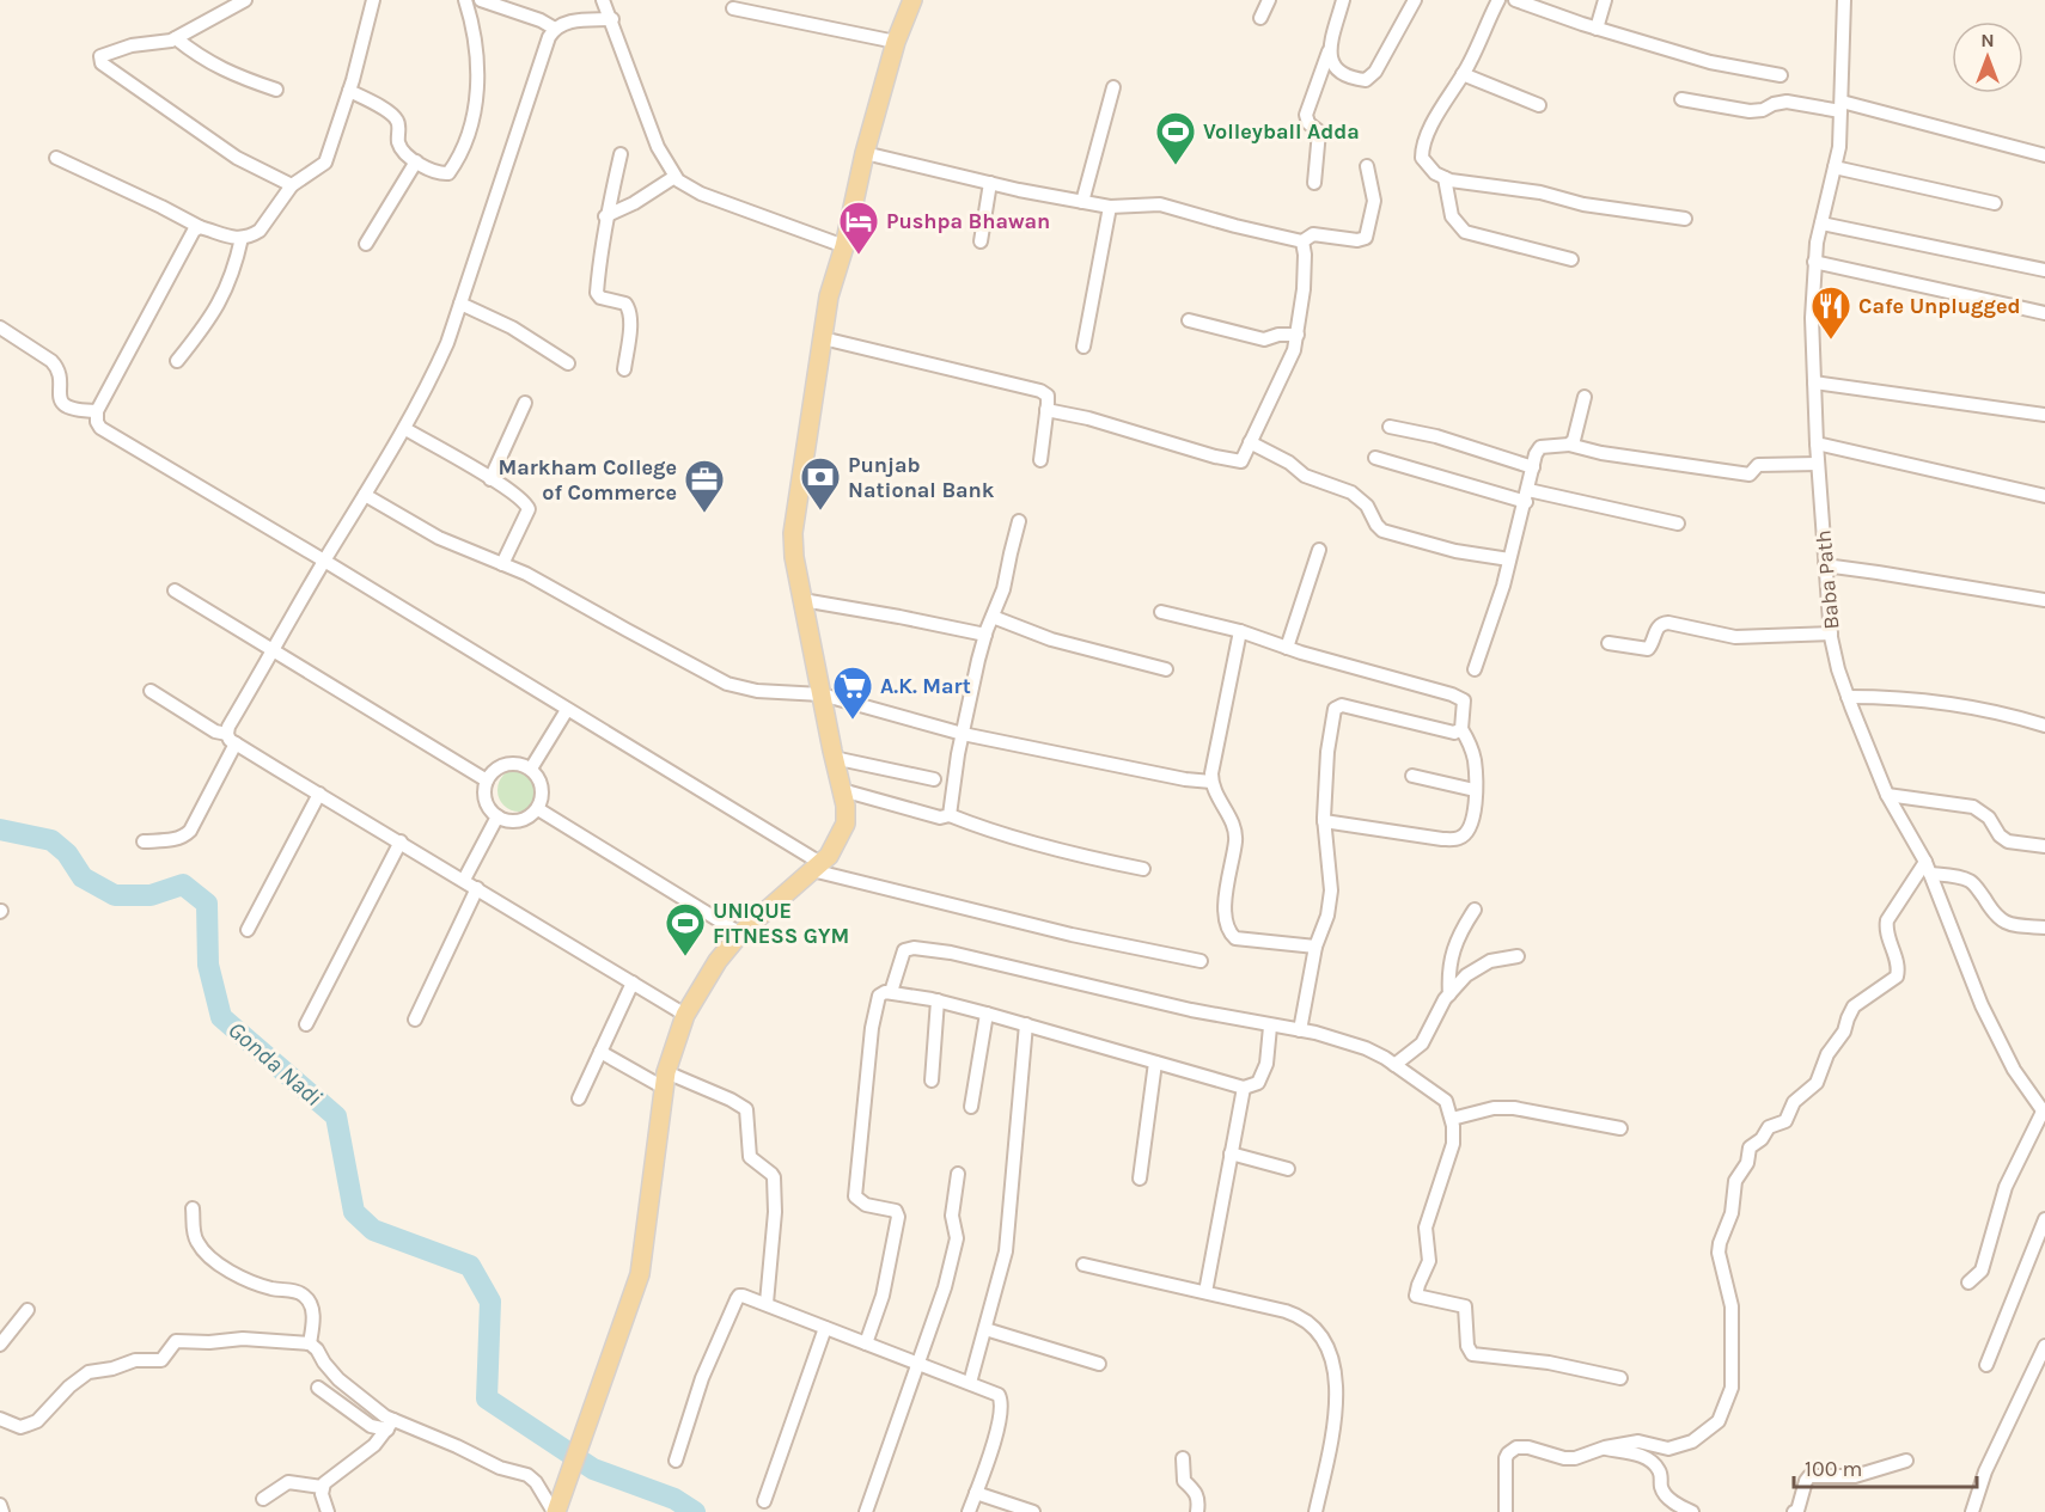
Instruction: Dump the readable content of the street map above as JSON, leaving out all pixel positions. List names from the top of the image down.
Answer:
{
  "streets": {
    "street": ["Baba Path"]
  },
  "water": ["Gonda Nadi"],
  "places": {
    "sports": ["Volleyball Adda", "UNIQUE FITNESS GYM"],
    "hotel": ["Pushpa Bhawan"],
    "restaurant": ["Cafe Unplugged"],
    "bank": ["Punjab National Bank"],
    "office": ["Markham College of Commerce"],
    "supermarket": ["A.K. Mart"]
  },
  "scale_bar": "100 m",
  "north": "top"
}
